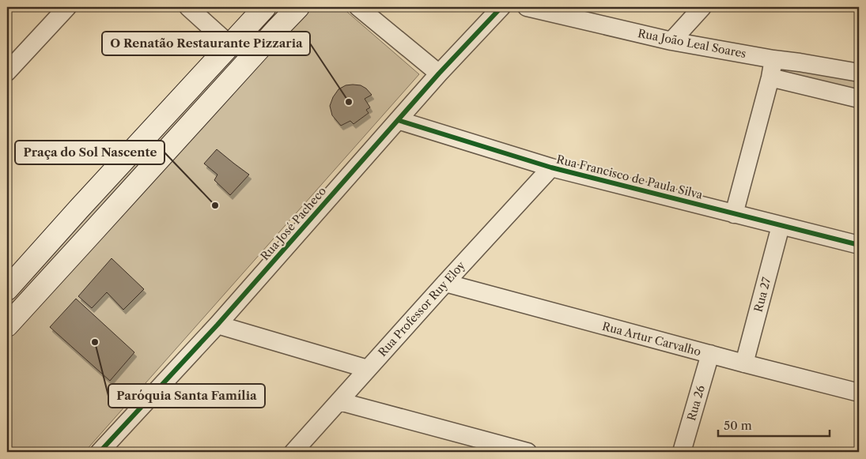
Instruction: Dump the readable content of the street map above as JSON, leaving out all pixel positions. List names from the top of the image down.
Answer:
{
  "streets": {
    "street": [
      "Rua João Leal Soares",
      "Rua Francisco de Paula Silva",
      "Rua José Pacheco",
      "Rua 27",
      "Rua Professor Ruy Eloy",
      "Rua Artur Carvalho",
      "Rua 26"
    ]
  },
  "crossings": [
    ["Rua Francisco de Paula Silva", "Rua José Pacheco"],
    ["Rua Francisco de Paula Silva", "Rua 27"],
    ["Rua Francisco de Paula Silva", "Rua Professor Ruy Eloy"],
    ["Rua 27", "Rua Artur Carvalho"],
    ["Rua Professor Ruy Eloy", "Rua Artur Carvalho"],
    ["Rua Artur Carvalho", "Rua 26"]
  ],
  "places": ["O Renatão Restaurante Pizzaria", "Praça do Sol Nascente", "Paróquia Santa Família"],
  "scale_bar": "50 m"
}
